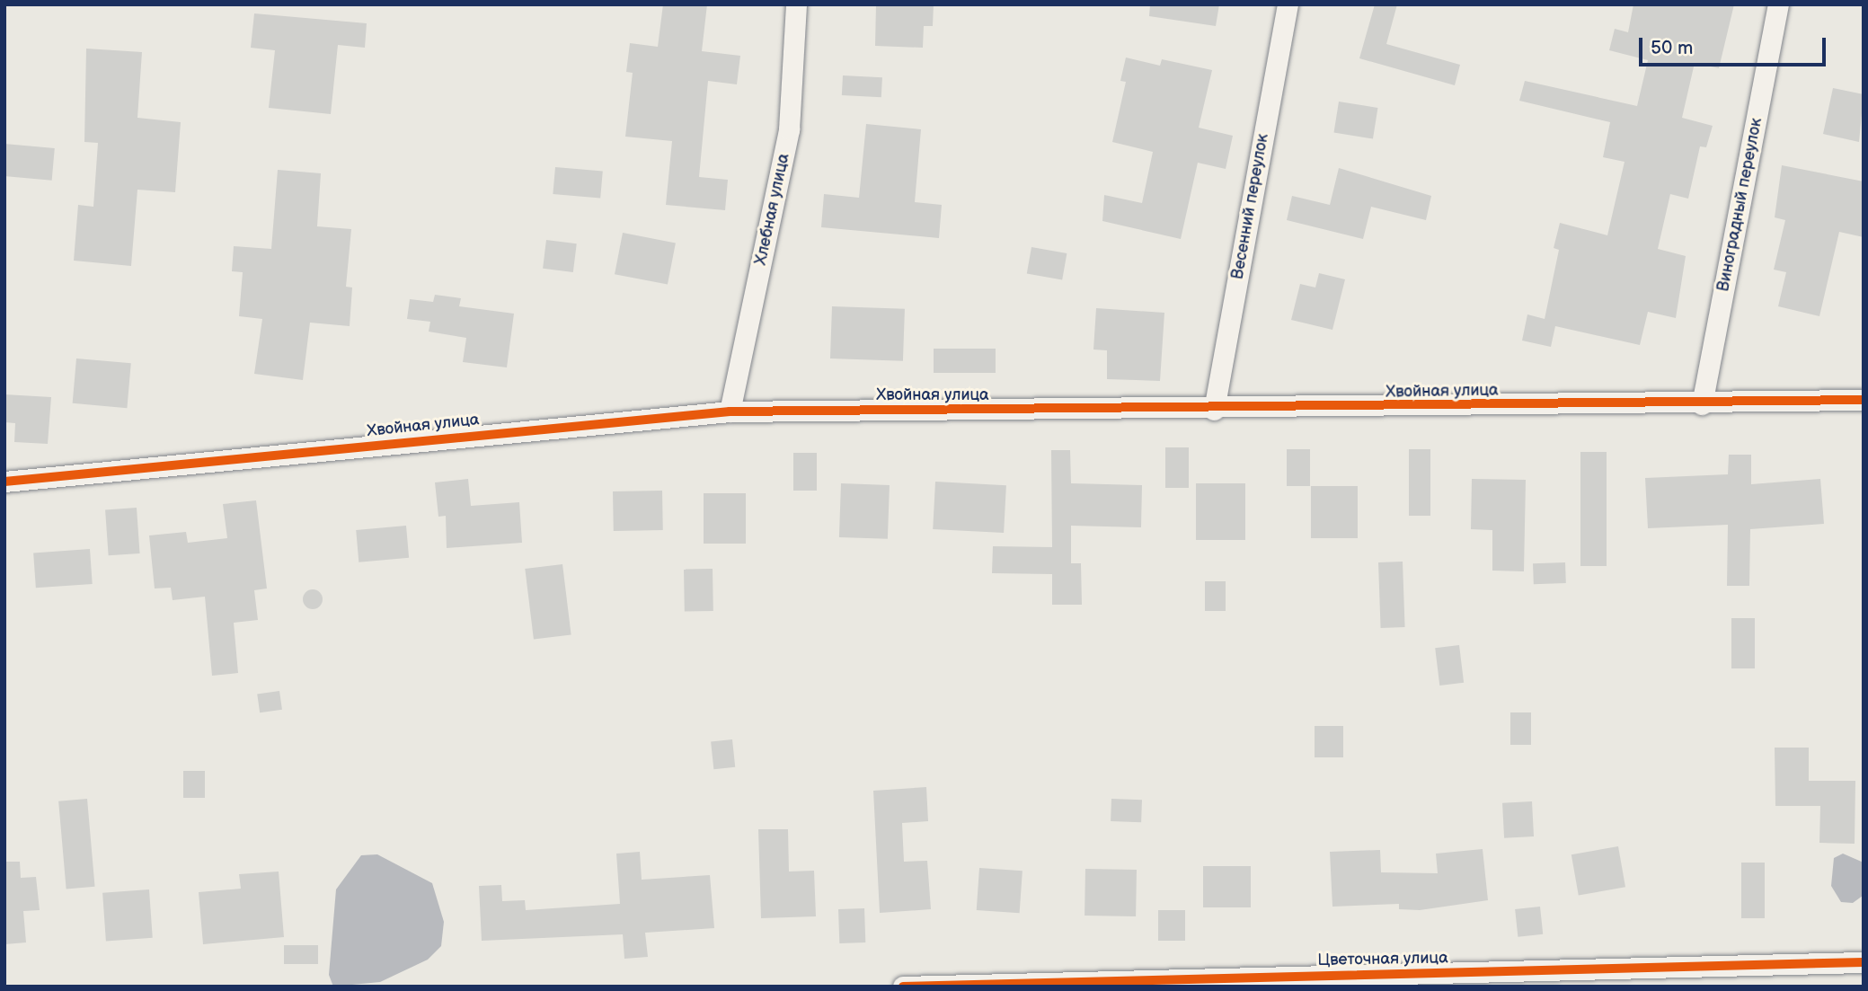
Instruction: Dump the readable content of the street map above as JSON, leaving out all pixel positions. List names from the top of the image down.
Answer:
{
  "streets": {
    "street": [
      "Виноградный переулок",
      "Весенний переулок",
      "Хлебная улица",
      "Хвойная улица",
      "Цветочная улица"
    ]
  },
  "crossings": [
    ["Виноградный переулок", "Хвойная улица"],
    ["Весенний переулок", "Хвойная улица"],
    ["Хлебная улица", "Хвойная улица"]
  ],
  "scale_bar": "50 m"
}
